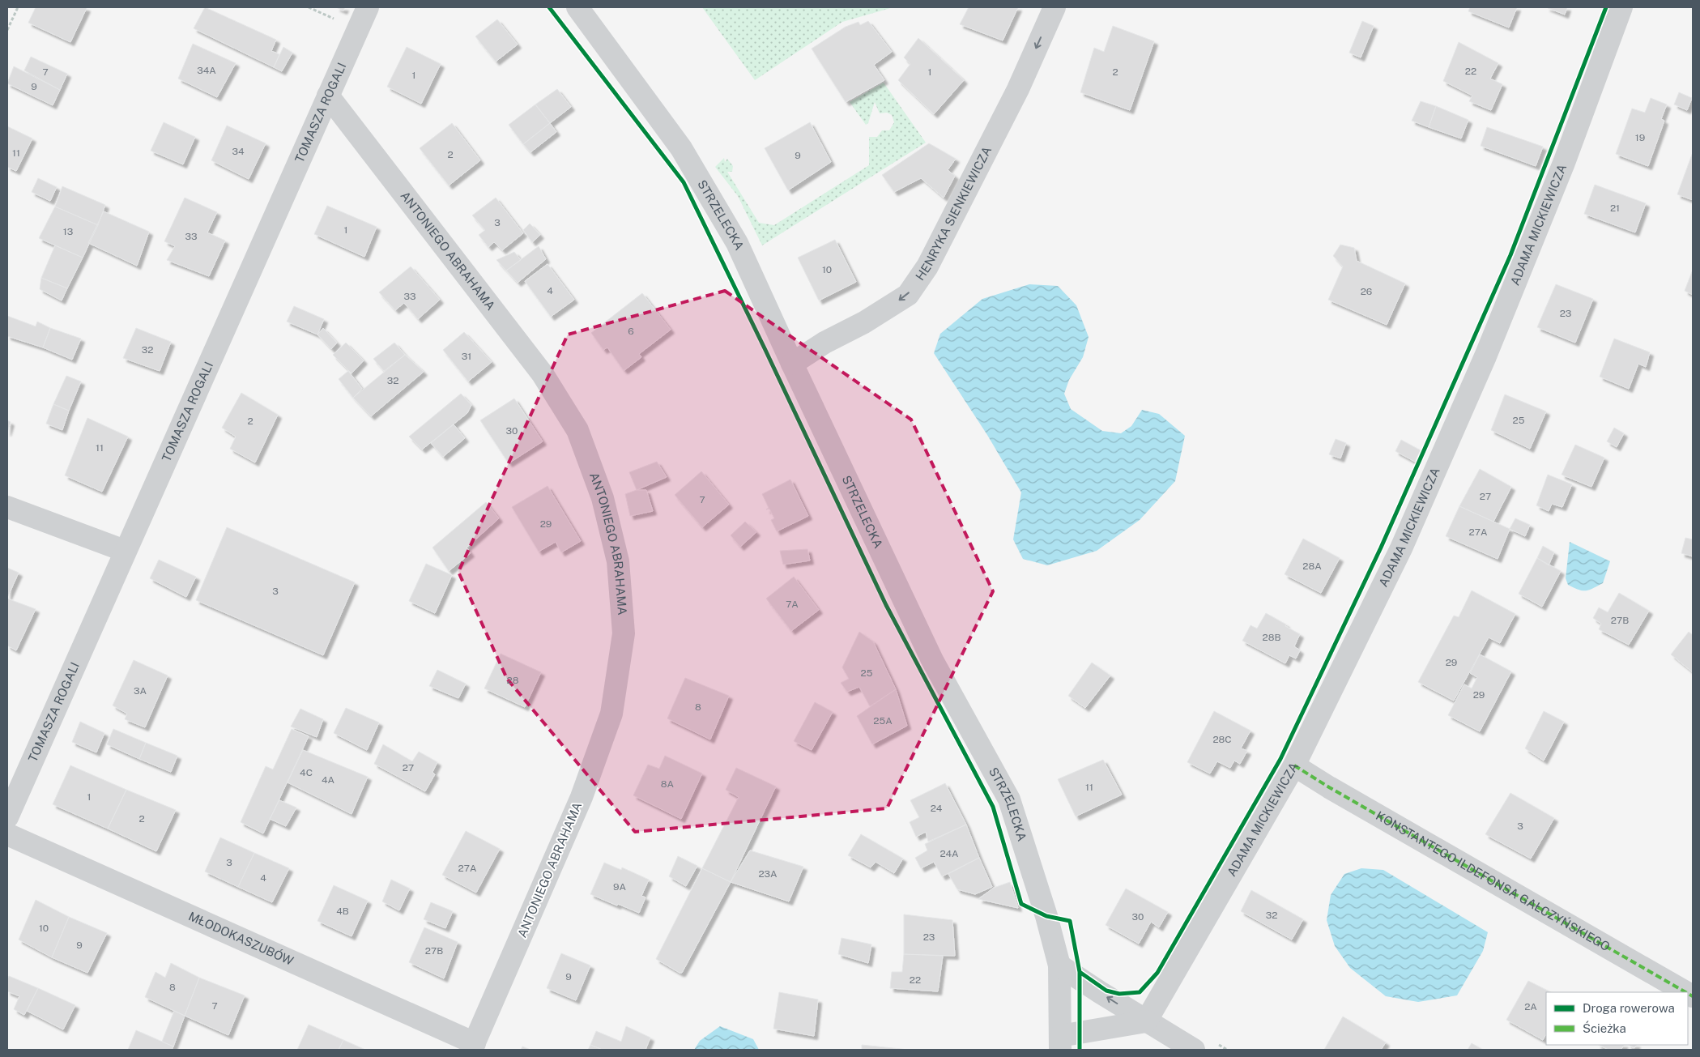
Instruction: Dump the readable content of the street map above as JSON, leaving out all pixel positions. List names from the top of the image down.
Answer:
{
  "streets": {
    "street": [
      "TOMASZA ROGALI",
      "HENRYKA SIENKIEWICZA",
      "STRZELECKA",
      "ADAMA MICKIEWICZA",
      "ANTONIEGO ABRAHAMA",
      "KONSTANTEGO ILDEFONSA GAŁCZYŃSKIEGO",
      "MŁODOKASZUBÓW"
    ]
  },
  "crossings": [
    ["TOMASZA ROGALI", "ANTONIEGO ABRAHAMA"],
    ["HENRYKA SIENKIEWICZA", "STRZELECKA"],
    ["ADAMA MICKIEWICZA", "KONSTANTEGO ILDEFONSA GAŁCZYŃSKIEGO"],
    ["ANTONIEGO ABRAHAMA", "MŁODOKASZUBÓW"]
  ],
  "one_way": ["HENRYKA SIENKIEWICZA"],
  "house_numbers": [
    "34A",
    "22",
    "7",
    "1",
    "2",
    "1",
    "9",
    "19",
    "34",
    "11",
    "2",
    "9",
    "21",
    "3",
    "1",
    "13",
    "33",
    "10",
    "4",
    "26",
    "33",
    "23",
    "6",
    "32",
    "31",
    "32",
    "25",
    "2",
    "30",
    "11",
    "27",
    "7",
    "29",
    "27A",
    "28A",
    "3",
    "7A",
    "27B",
    "28B",
    "29",
    "25",
    "28",
    "3A",
    "29",
    "8",
    "25A",
    "28C",
    "27",
    "4C",
    "4A",
    "8A",
    "11",
    "1",
    "24",
    "2",
    "3",
    "24A",
    "3",
    "27A",
    "23A",
    "4",
    "9A",
    "4B",
    "32",
    "30",
    "10",
    "23",
    "9",
    "27B",
    "9",
    "22",
    "8",
    "7",
    "2A"
  ],
  "legend": ["Droga rowerowa", "Ścieżka"]
}
